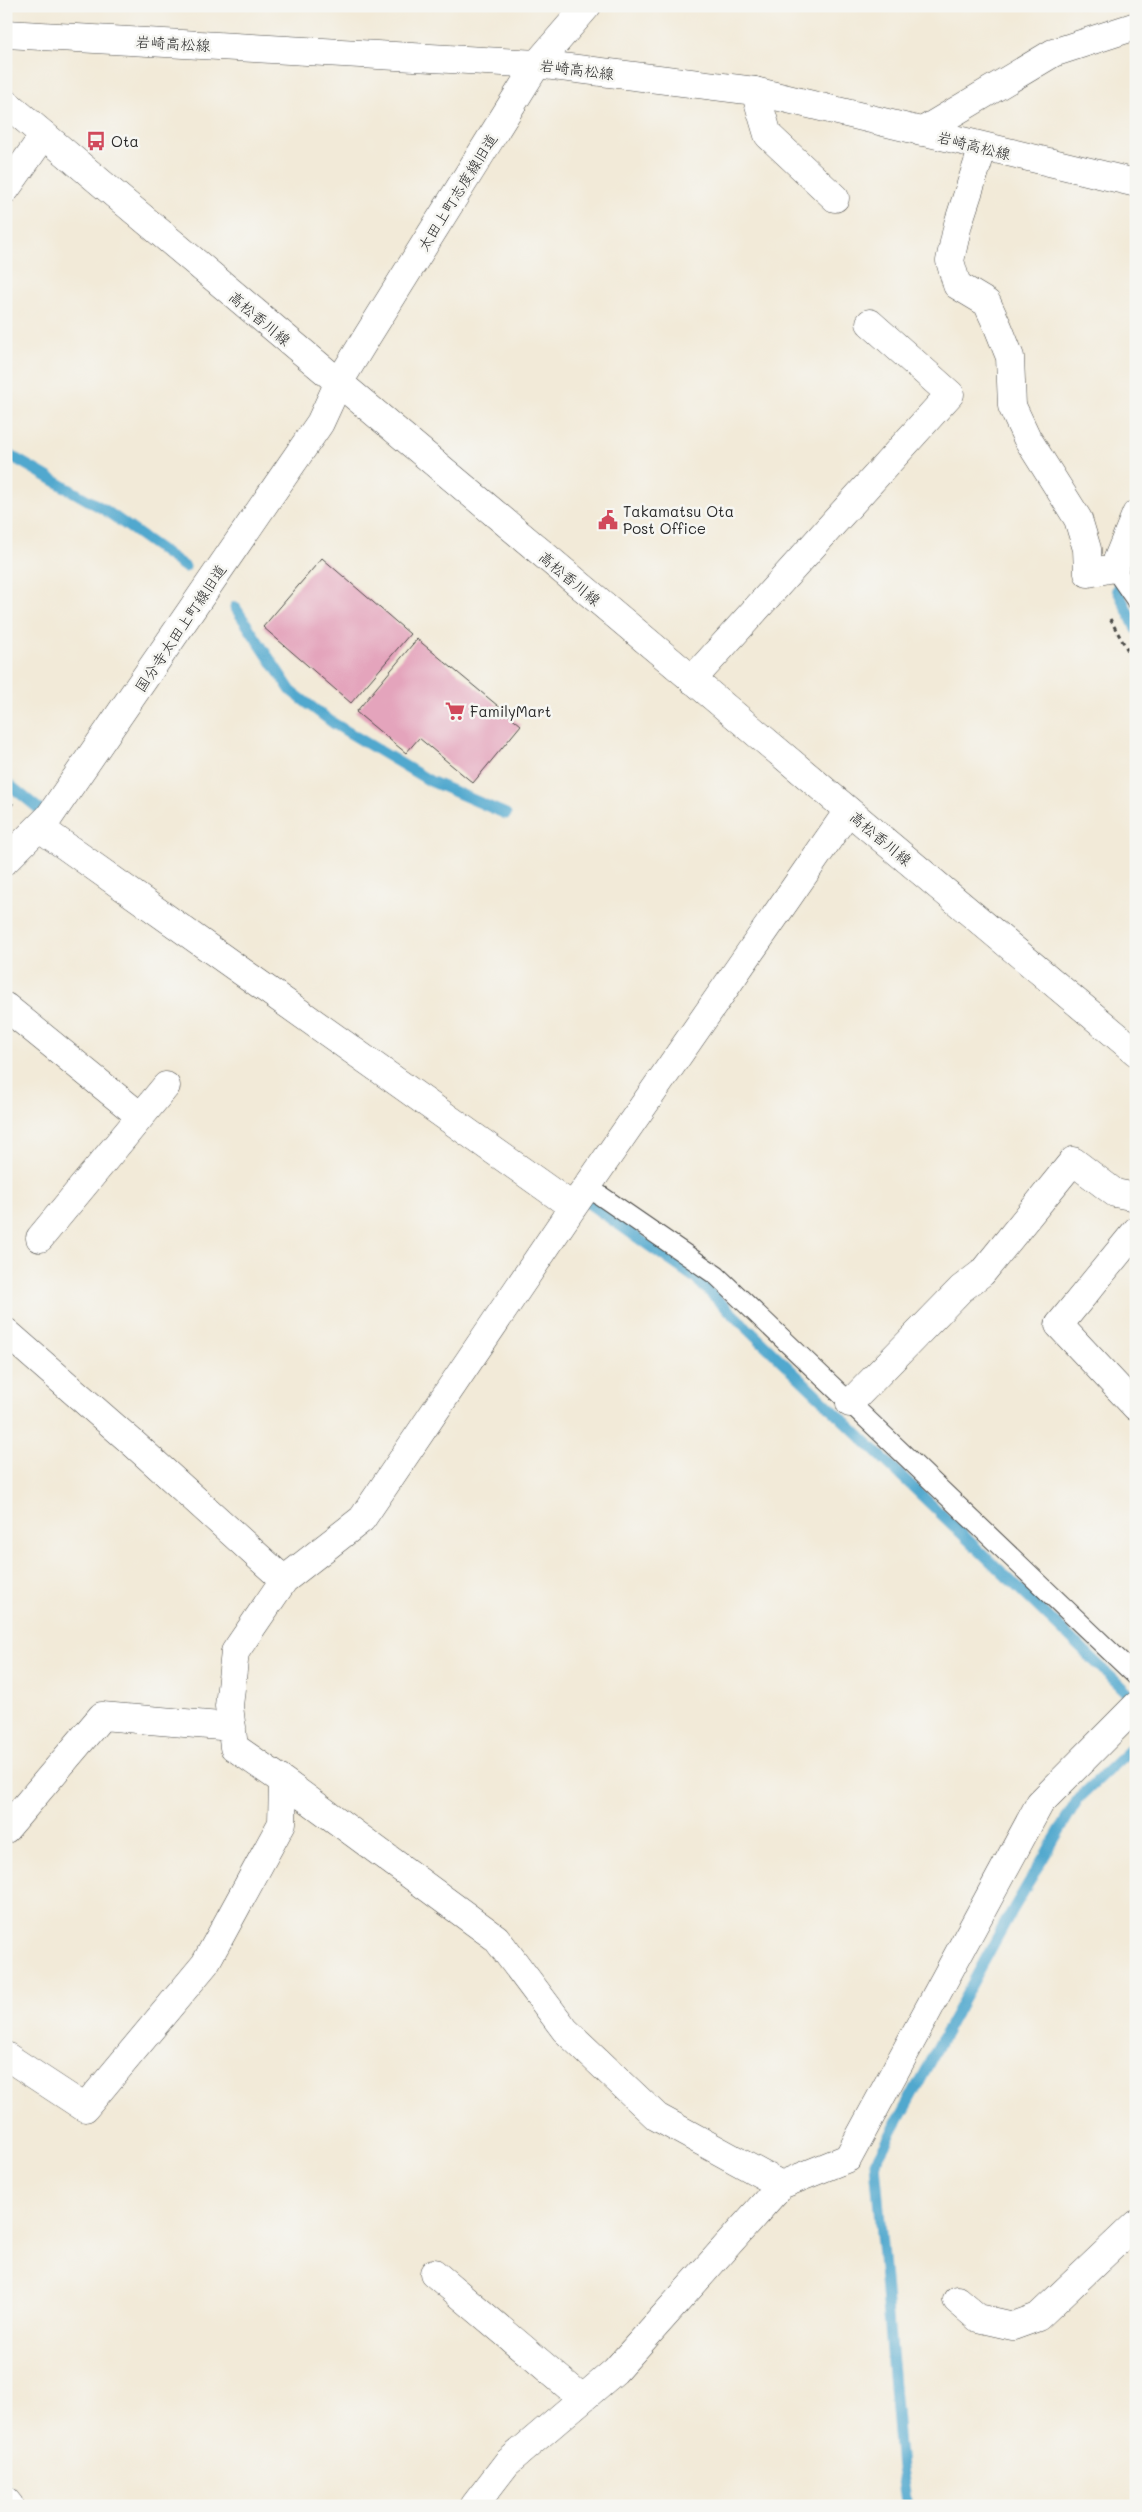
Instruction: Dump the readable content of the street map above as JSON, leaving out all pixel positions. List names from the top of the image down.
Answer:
{
  "streets": {
    "street": [
      "岩崎高松線",
      "太田上町志度線旧道",
      "高松香川線",
      "国分寺太田上町線旧道"
    ]
  },
  "crossings": [
    ["岩崎高松線", "太田上町志度線旧道"],
    ["太田上町志度線旧道", "高松香川線"],
    ["太田上町志度線旧道", "国分寺太田上町線旧道"],
    ["高松香川線", "国分寺太田上町線旧道"]
  ],
  "places": {
    "bus stop": ["Ota"],
    "public building": ["Takamatsu Ota Post Office"],
    "supermarket": ["FamilyMart"]
  }
}
